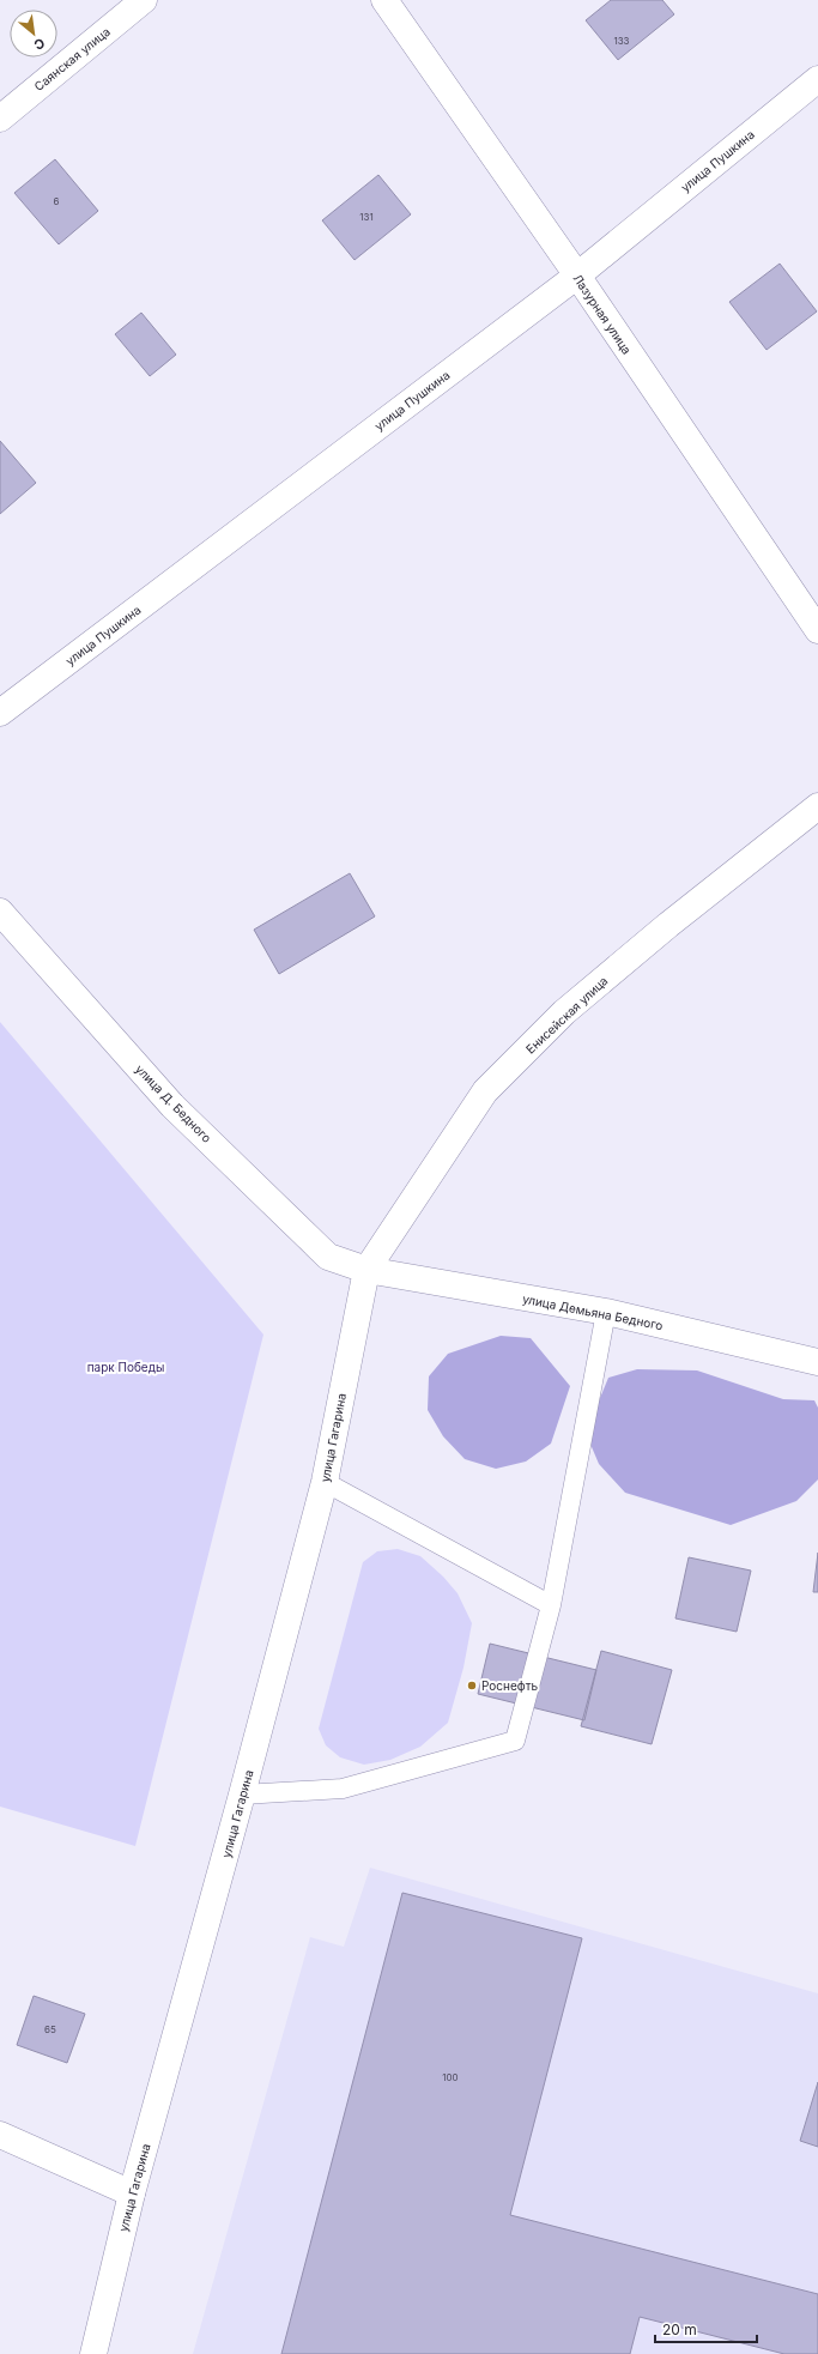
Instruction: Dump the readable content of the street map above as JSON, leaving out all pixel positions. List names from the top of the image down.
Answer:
{
  "streets": {
    "street": [
      "Саянская улица",
      "улица Пушкина",
      "Лазурная улица",
      "Енисейская улица",
      "улица Д. Бедного",
      "улица Демьяна Бедного",
      "улица Гагарина"
    ]
  },
  "crossings": [
    ["улица Пушкина", "Лазурная улица"],
    ["Енисейская улица", "улица Д. Бедного"],
    ["Енисейская улица", "улица Демьяна Бедного"],
    ["Енисейская улица", "улица Гагарина"],
    ["улица Д. Бедного", "улица Демьяна Бедного"],
    ["улица Д. Бедного", "улица Гагарина"],
    ["улица Демьяна Бедного", "улица Гагарина"]
  ],
  "parks": ["парк Победы"],
  "places": ["Роснефть"],
  "house_numbers": [
    "133",
    "6",
    "131",
    "65",
    "100"
  ],
  "scale_bar": "20 m",
  "north": "bottom right"
}
